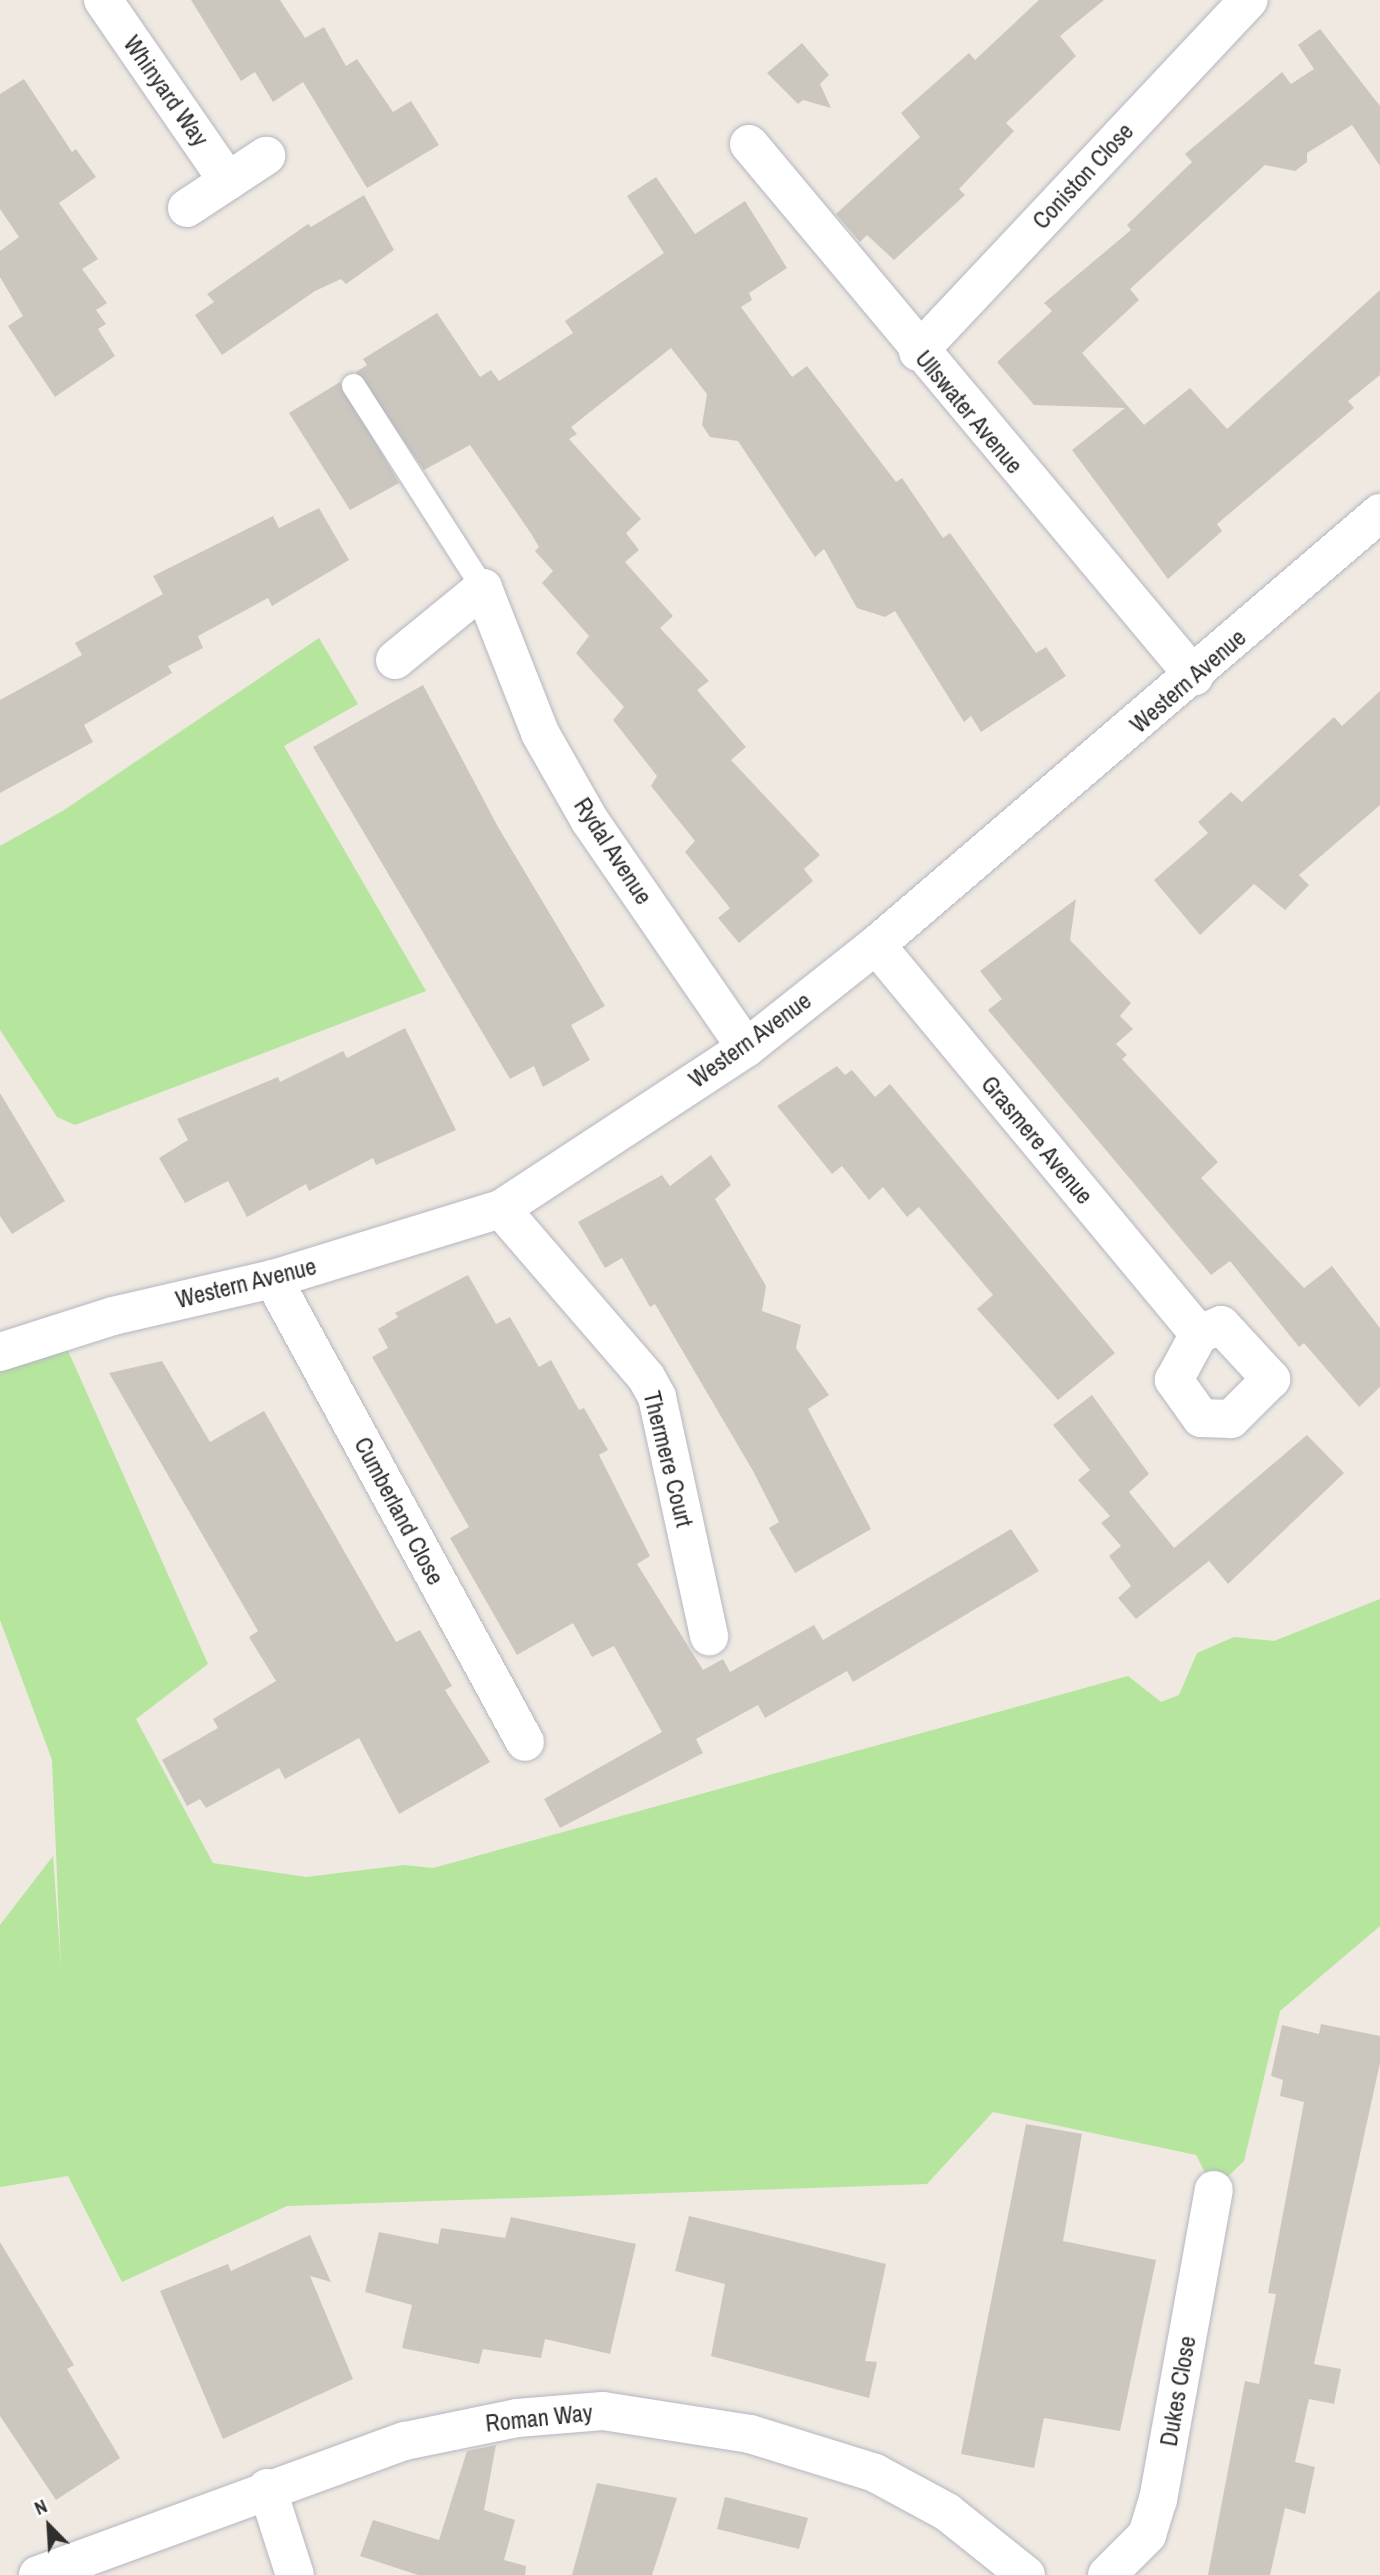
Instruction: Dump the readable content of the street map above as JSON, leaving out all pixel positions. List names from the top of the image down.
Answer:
{
  "streets": {
    "street": [
      "Whinyard Way",
      "Coniston Close",
      "Ullswater Avenue",
      "Western Avenue",
      "Rydal Avenue",
      "Grasmere Avenue",
      "Thermere Court",
      "Cumberland Close",
      "Dukes Close",
      "Roman Way"
    ]
  },
  "crossings": [
    ["Coniston Close", "Ullswater Avenue"],
    ["Ullswater Avenue", "Western Avenue"],
    ["Western Avenue", "Rydal Avenue"],
    ["Western Avenue", "Grasmere Avenue"],
    ["Western Avenue", "Thermere Court"],
    ["Western Avenue", "Cumberland Close"]
  ],
  "north": "top left"
}
